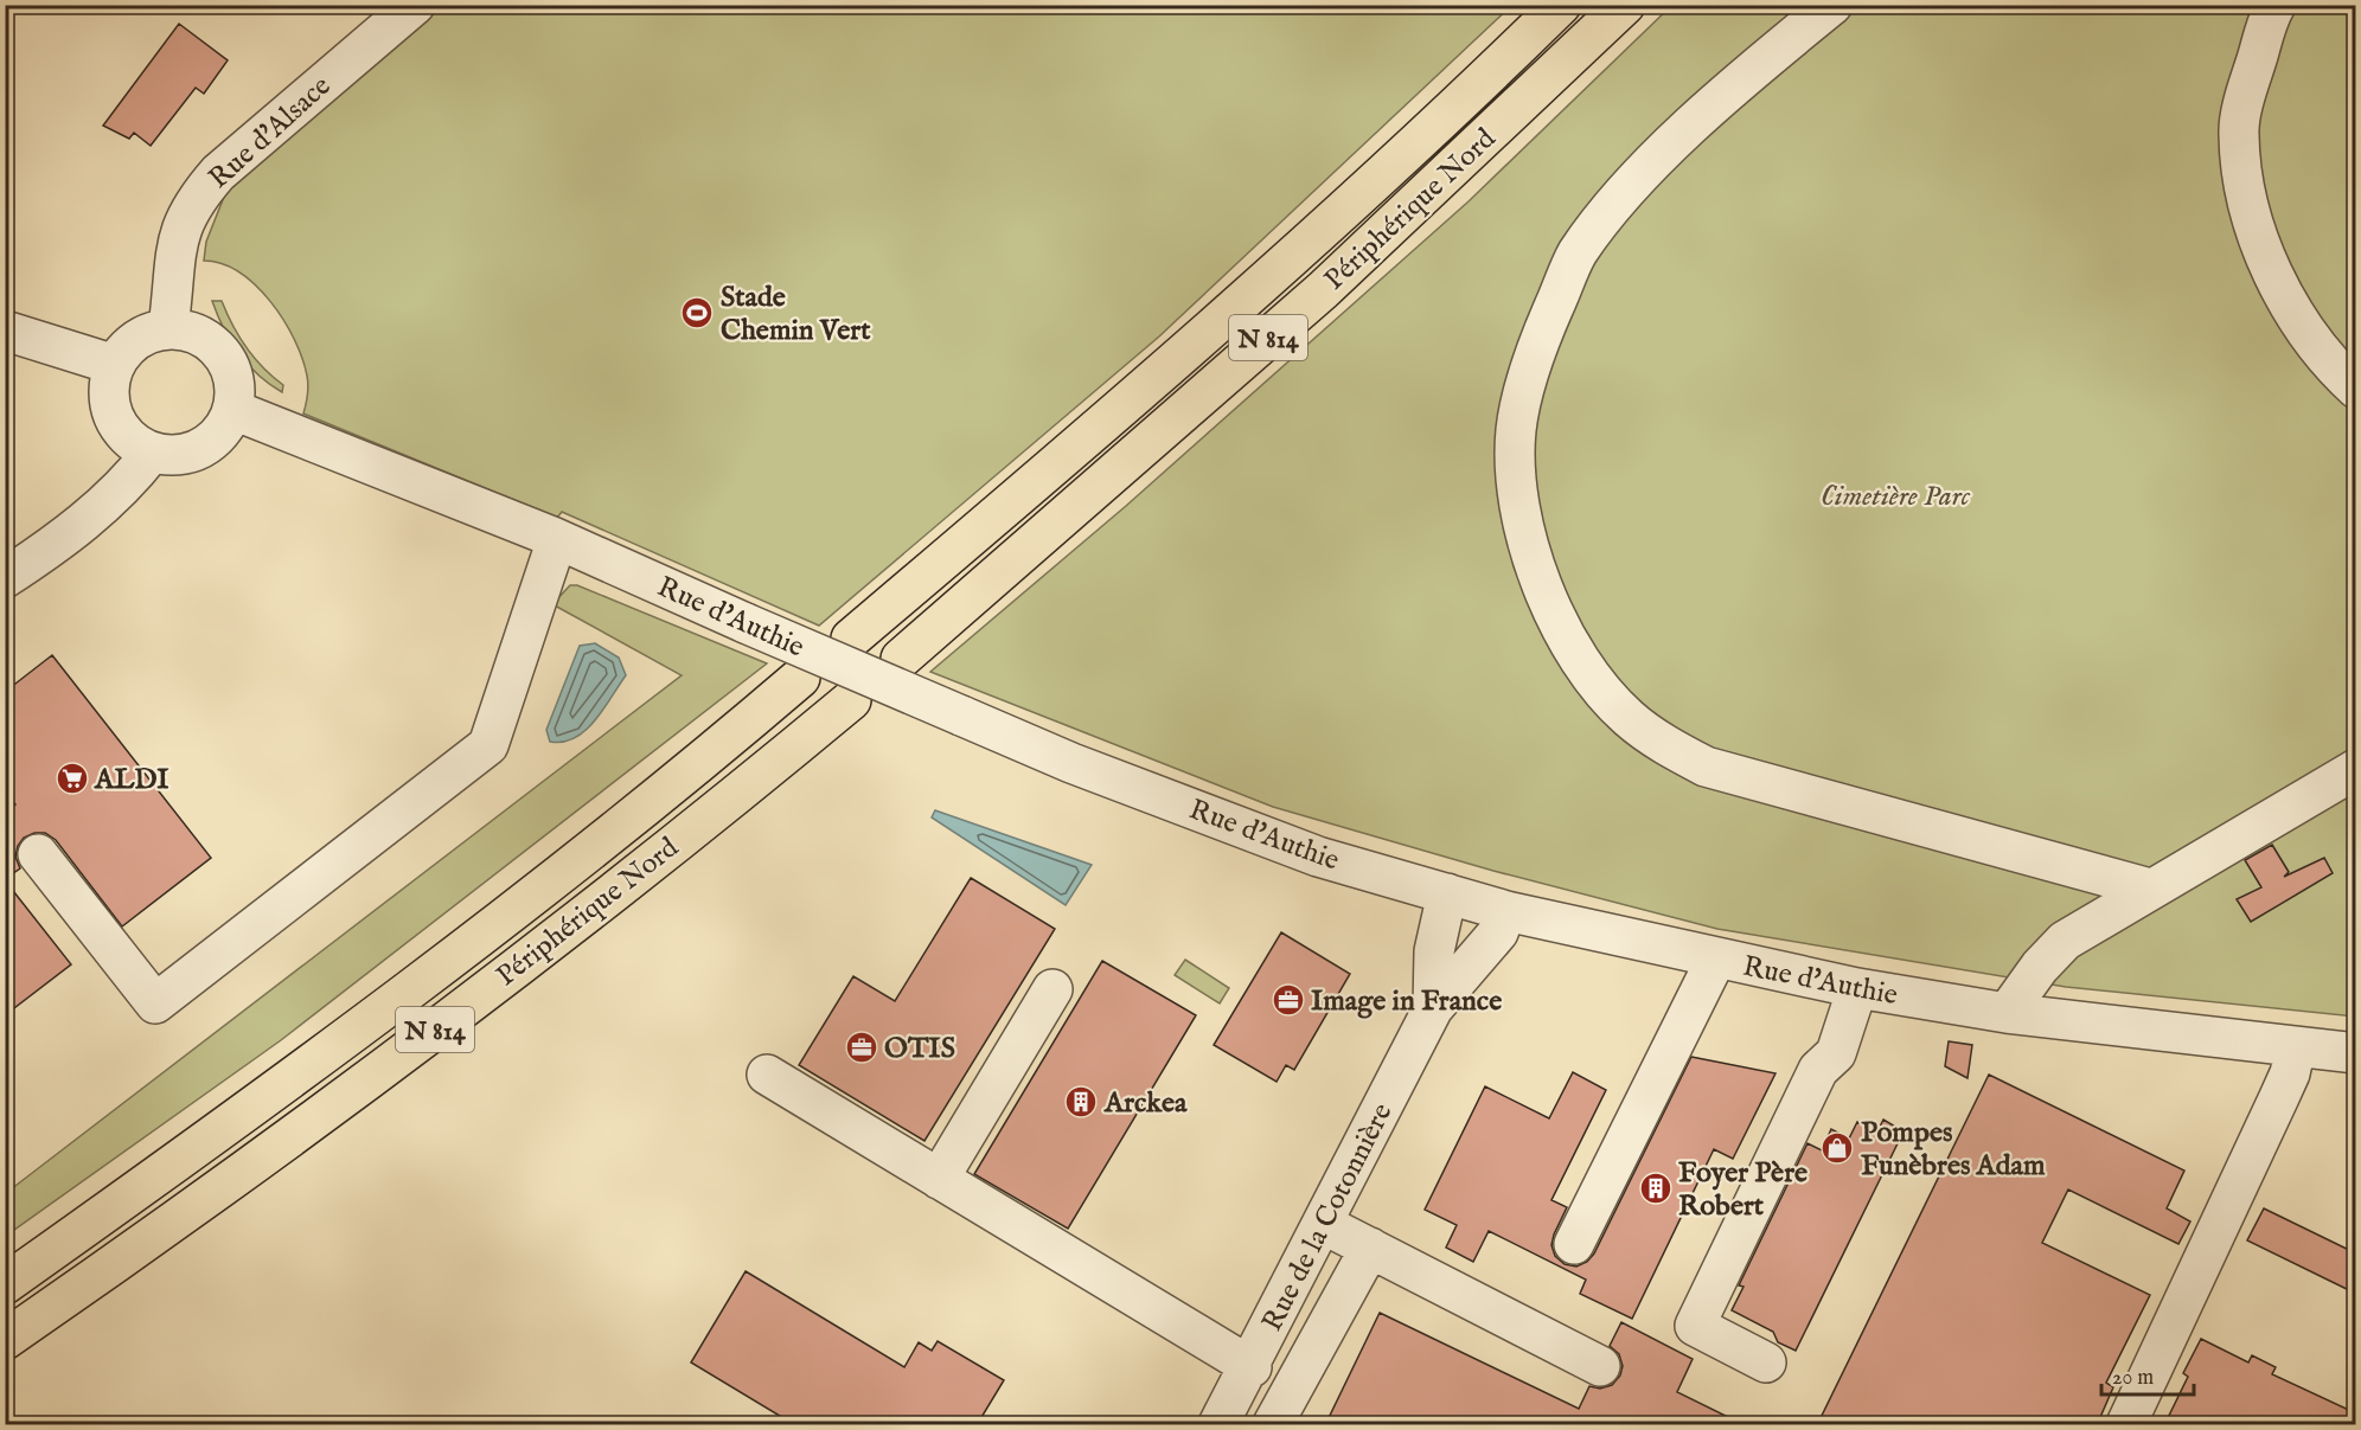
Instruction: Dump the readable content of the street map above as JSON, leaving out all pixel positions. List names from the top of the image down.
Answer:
{
  "streets": {
    "highway": ["Périphérique Nord", "N 814"],
    "street": ["Rue d'Alsace", "Rue d'Authie", "Rue de la Cotonnière"]
  },
  "crossings": [
    ["Rue d'Alsace", "Rue d'Authie"],
    ["Rue d'Authie", "Rue de la Cotonnière"]
  ],
  "parks": ["Cimetière Parc"],
  "places": {
    "sports": ["Stade Chemin Vert"],
    "supermarket": ["ALDI"],
    "office": ["Image in France", "OTIS"],
    "building": ["Arckea", "Foyer Père Robert"],
    "shop": ["Pompes Funèbres Adam"]
  },
  "scale_bar": "20 m"
}
